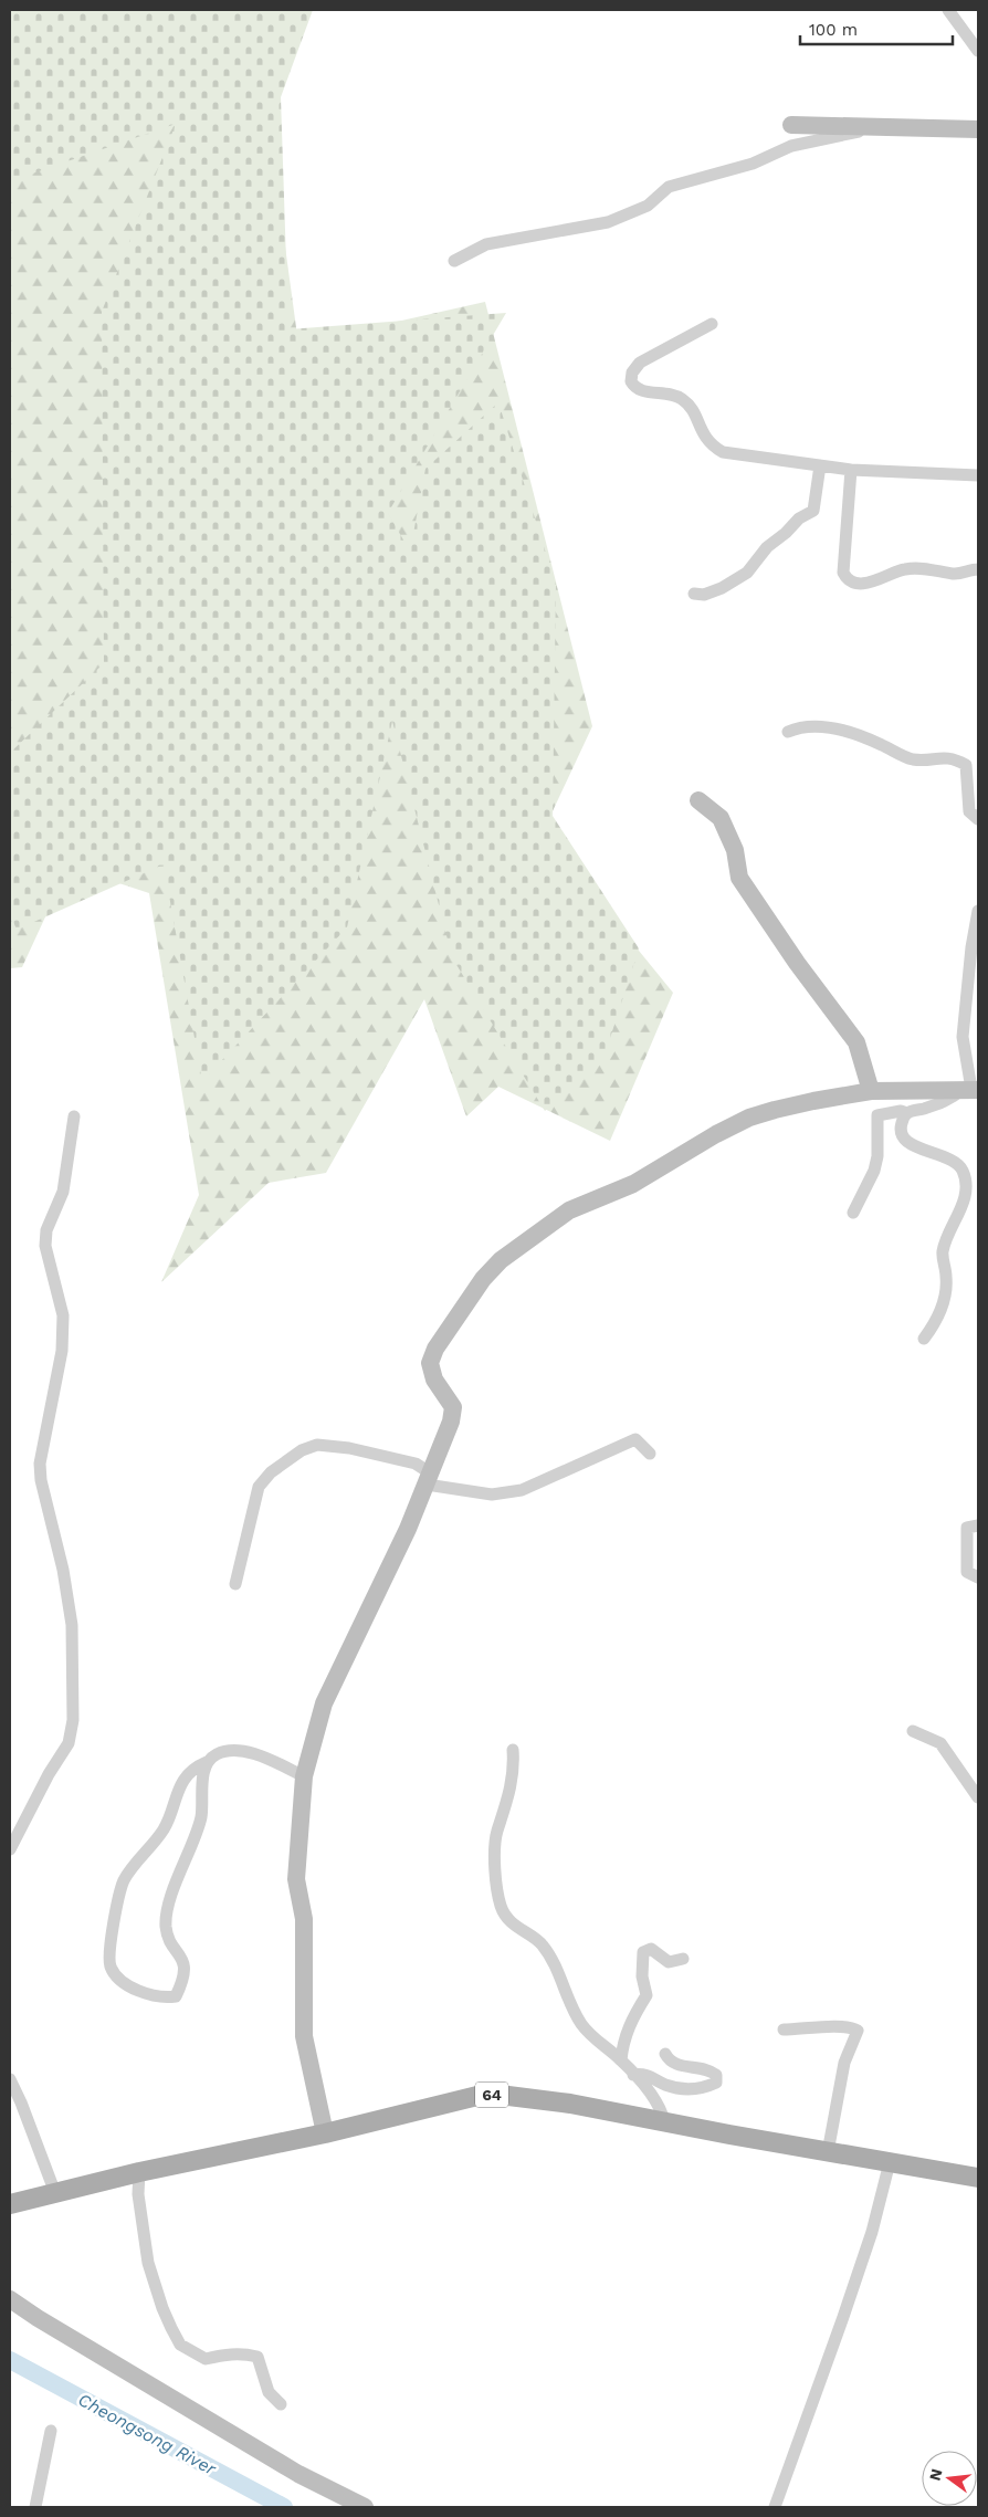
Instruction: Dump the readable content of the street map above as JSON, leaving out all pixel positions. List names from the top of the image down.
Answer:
{
  "streets": {
    "main road": ["64"]
  },
  "water": ["Cheongsong River"],
  "scale_bar": "100 m",
  "north": "left"
}
